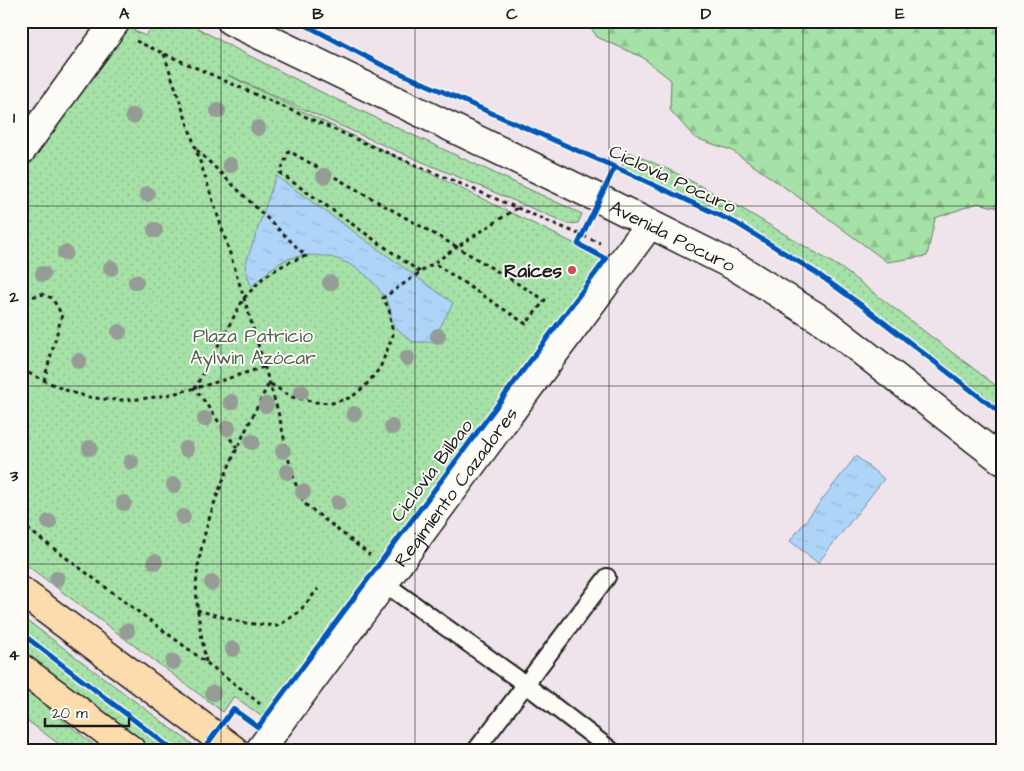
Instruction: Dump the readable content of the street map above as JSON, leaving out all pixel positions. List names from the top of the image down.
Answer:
{
  "streets": {
    "main road": ["Avenida Pocuro", "Regimiento Cazadores"],
    "cycle path": ["Ciclovía Pocuro"]
  },
  "crossings": [
    ["Avenida Pocuro", "Regimiento Cazadores"]
  ],
  "parks": ["Plaza Patricio Aylwin Azócar"],
  "places": ["Raíces"],
  "scale_bar": "20 m",
  "grid": {
    "columns": [
      "A",
      "B",
      "C",
      "D",
      "E"
    ],
    "rows": [
      "1",
      "2",
      "3",
      "4"
    ]
  }
}
